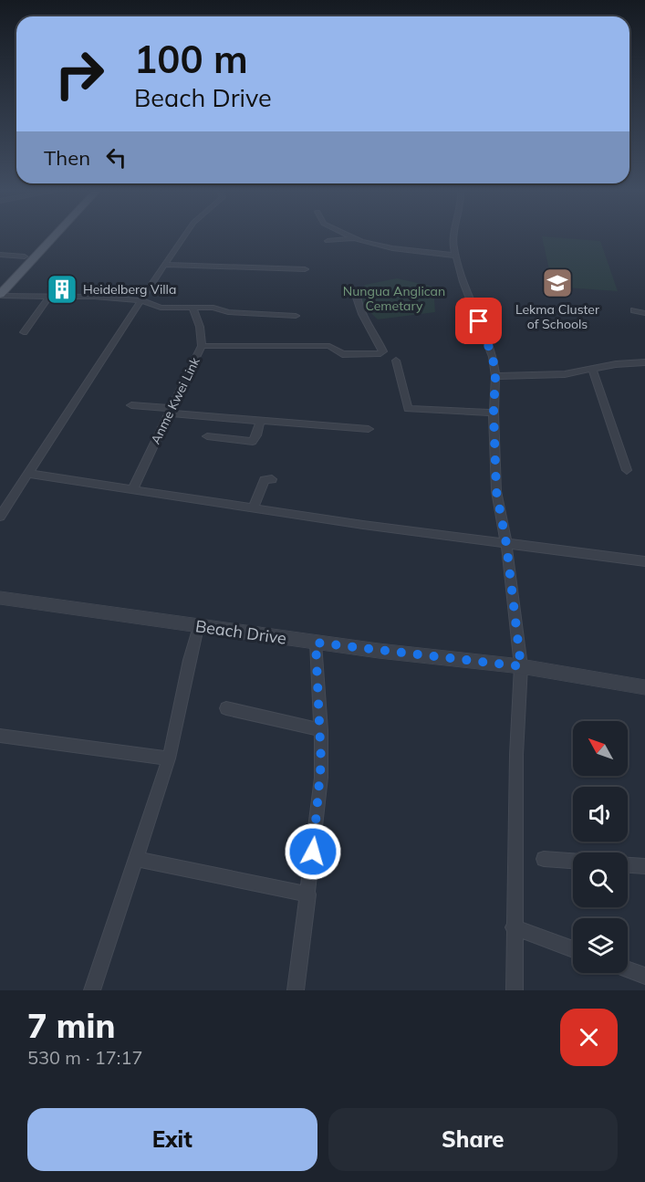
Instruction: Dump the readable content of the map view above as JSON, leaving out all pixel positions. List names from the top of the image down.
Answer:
{
  "streets": {
    "street": ["Anme Kwei Link", "Beach Drive"]
  },
  "parks": ["Nungua Anglican Cemetary"],
  "places": {
    "school or university": ["Lekma Cluster of Schools"],
    "building": ["Heidelberg Villa"]
  },
  "north": "top left",
  "page": {
    "turn": ["100 m", "Beach Drive"],
    "then": "Then",
    "heading": ["7 min", "530 m · 17:17"],
    "buttons": ["Exit", "Share"]
  }
}
